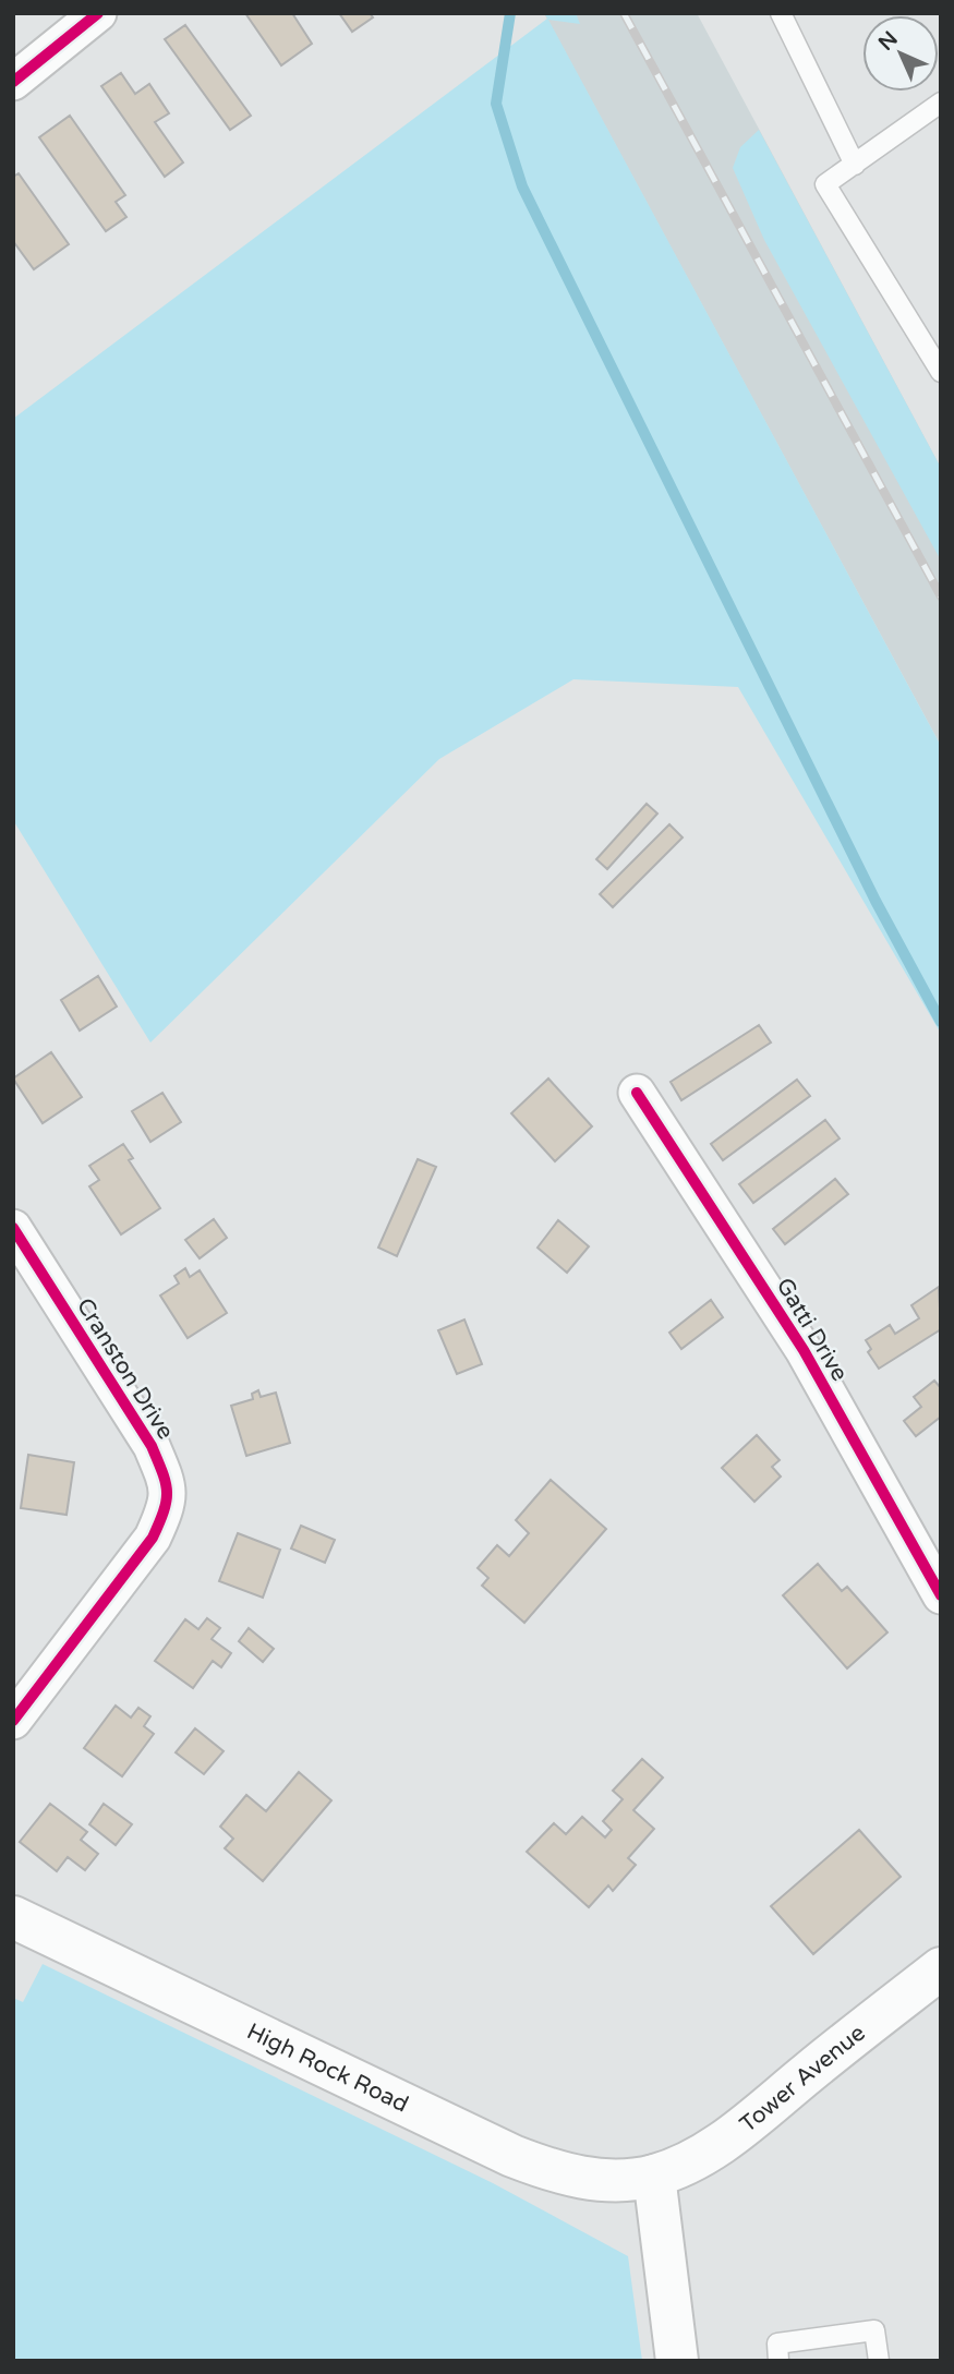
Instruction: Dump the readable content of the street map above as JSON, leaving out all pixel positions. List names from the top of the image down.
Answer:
{
  "streets": {
    "main road": ["High Rock Road", "Tower Avenue"],
    "street": ["Gatti Drive", "Cranston Drive"]
  },
  "crossings": [
    ["High Rock Road", "Tower Avenue"]
  ],
  "north": "top left"
}
